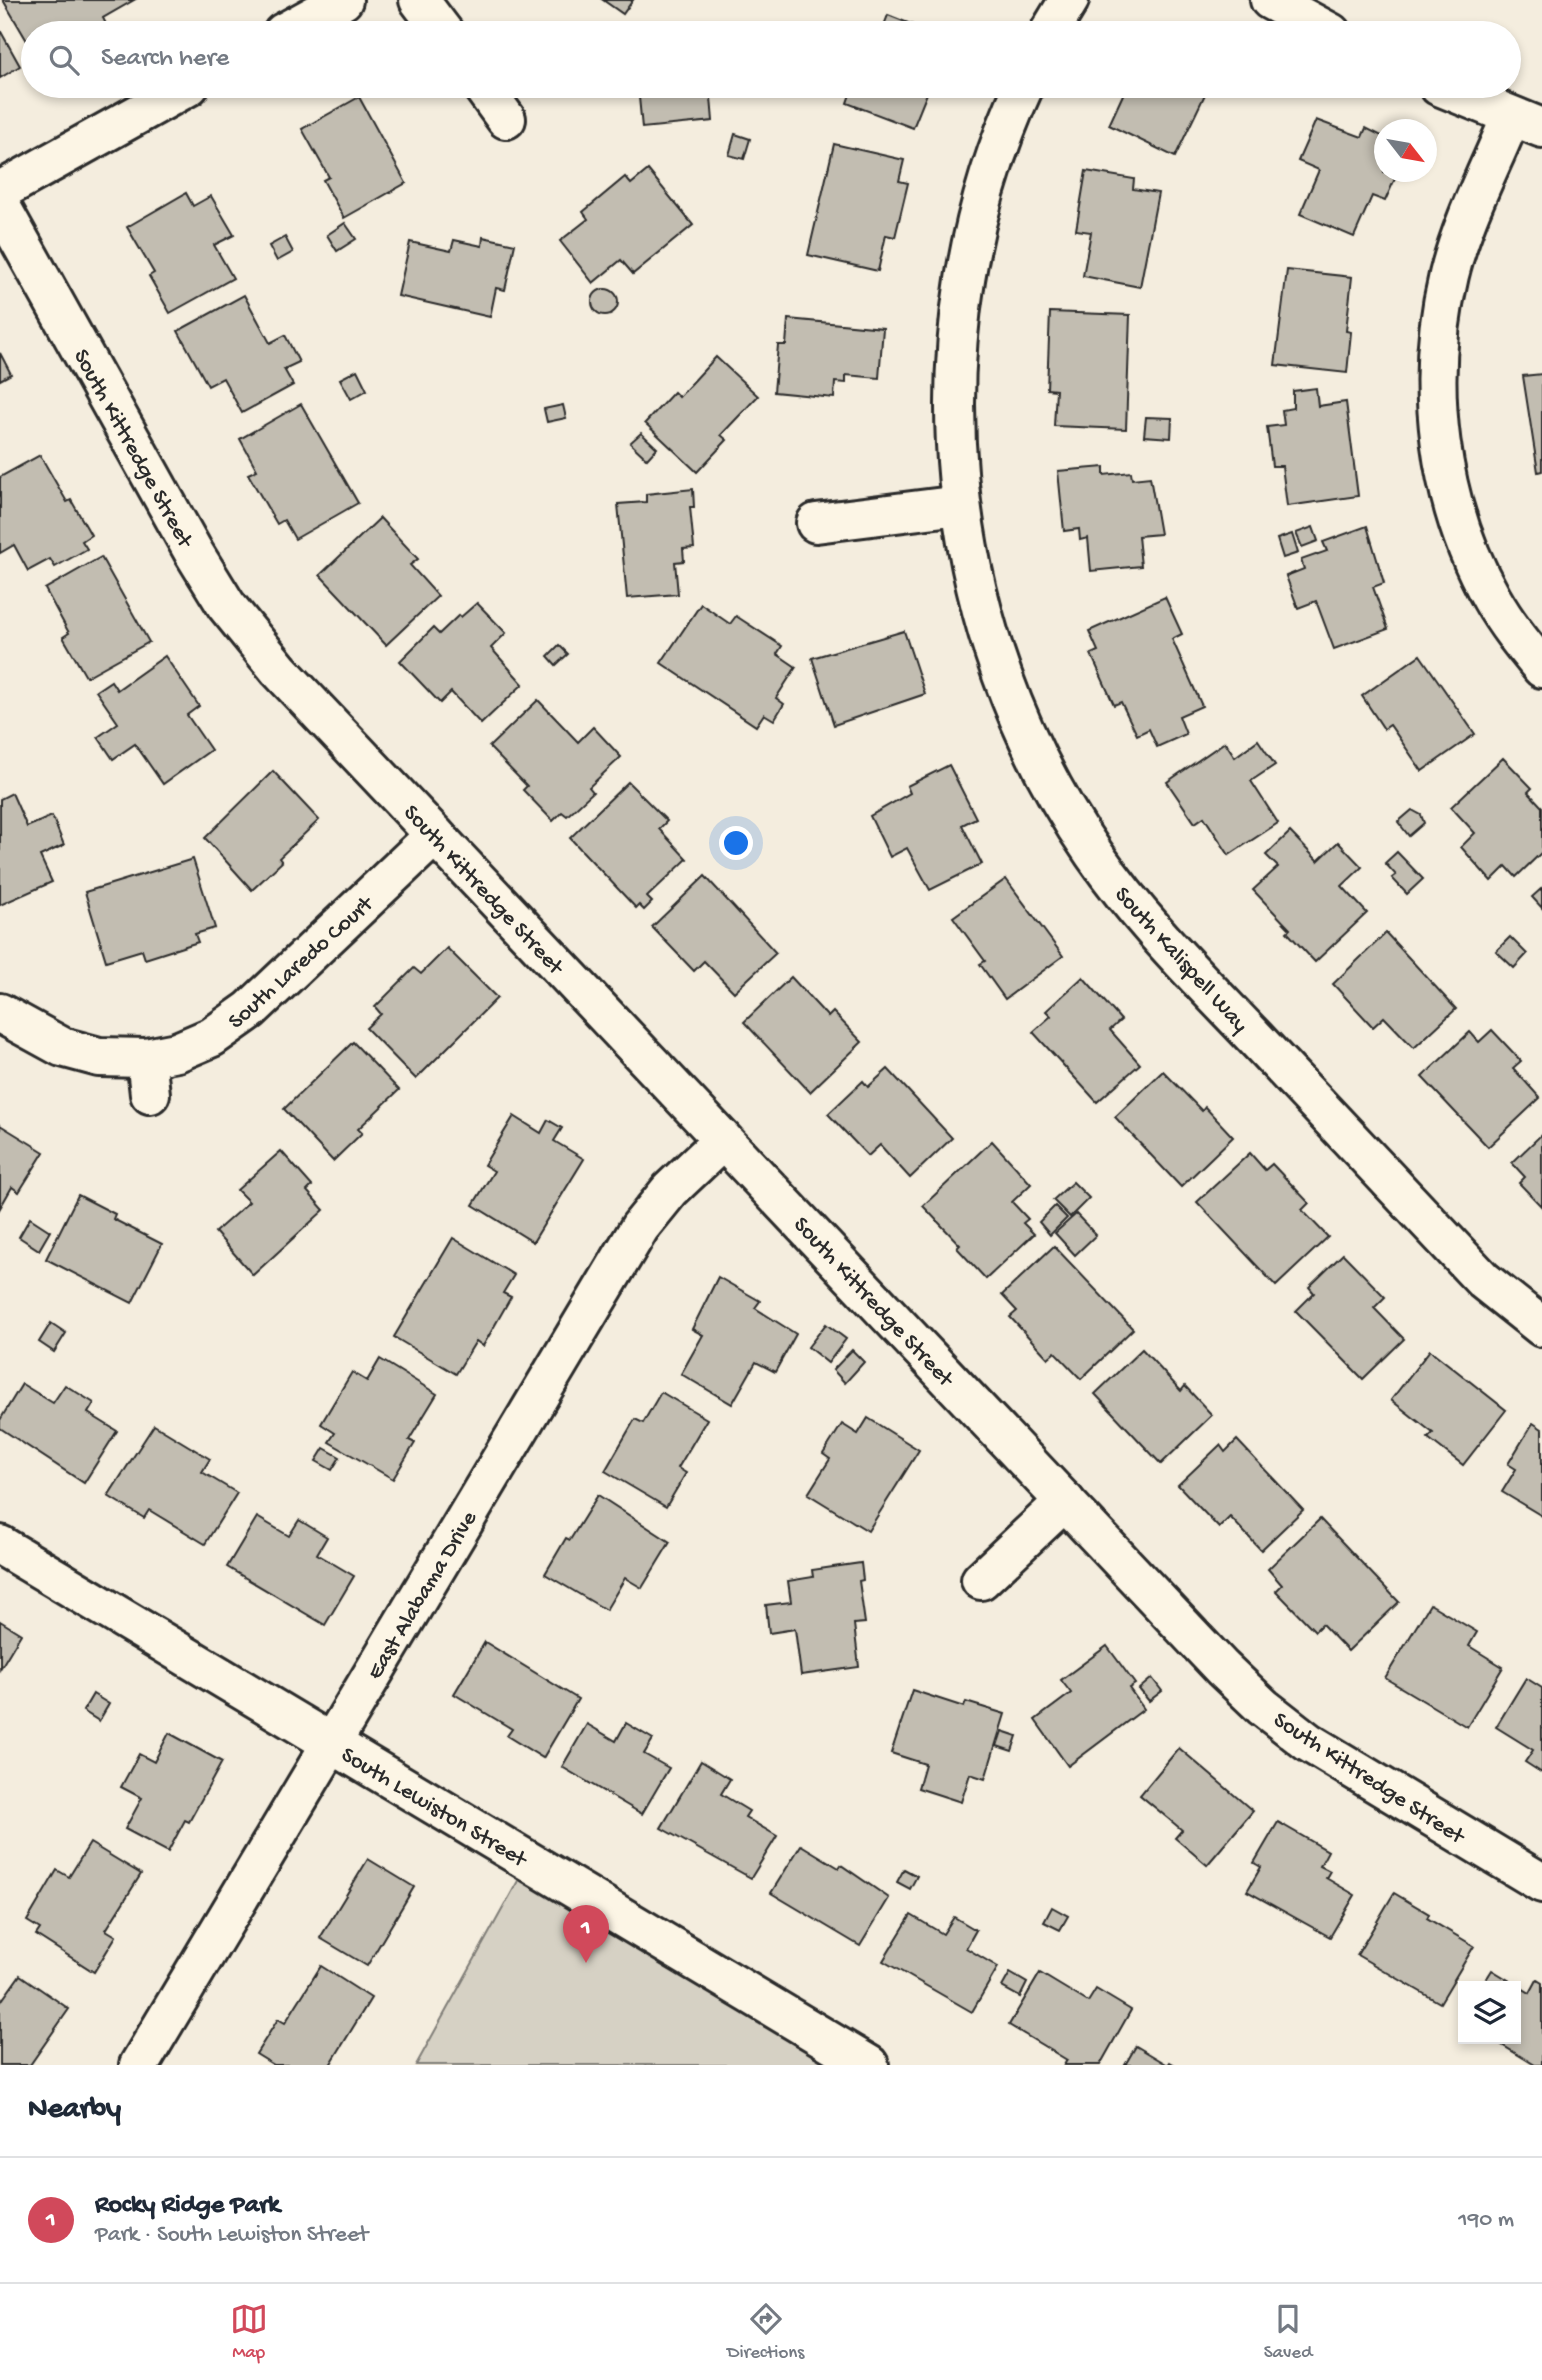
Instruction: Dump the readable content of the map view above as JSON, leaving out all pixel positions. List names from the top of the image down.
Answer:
{
  "streets": {
    "street": [
      "South Kittredge Street",
      "South Kalispell Way",
      "South Laredo Court",
      "East Alabama Drive",
      "South Lewiston Street"
    ]
  },
  "crossings": [
    ["South Kittredge Street", "South Laredo Court"],
    ["South Kittredge Street", "East Alabama Drive"],
    ["East Alabama Drive", "South Lewiston Street"]
  ],
  "north": "bottom right",
  "page": {
    "search": "Search here",
    "pins": "1",
    "heading": "Nearby",
    "list": [
      {
        "mark": "1",
        "name": "Rocky Ridge Park",
        "note": "Park · South Lewiston Street",
        "value": "190 m"
      }
    ],
    "nav": ["Map", "Directions", "Saved"]
  }
}
